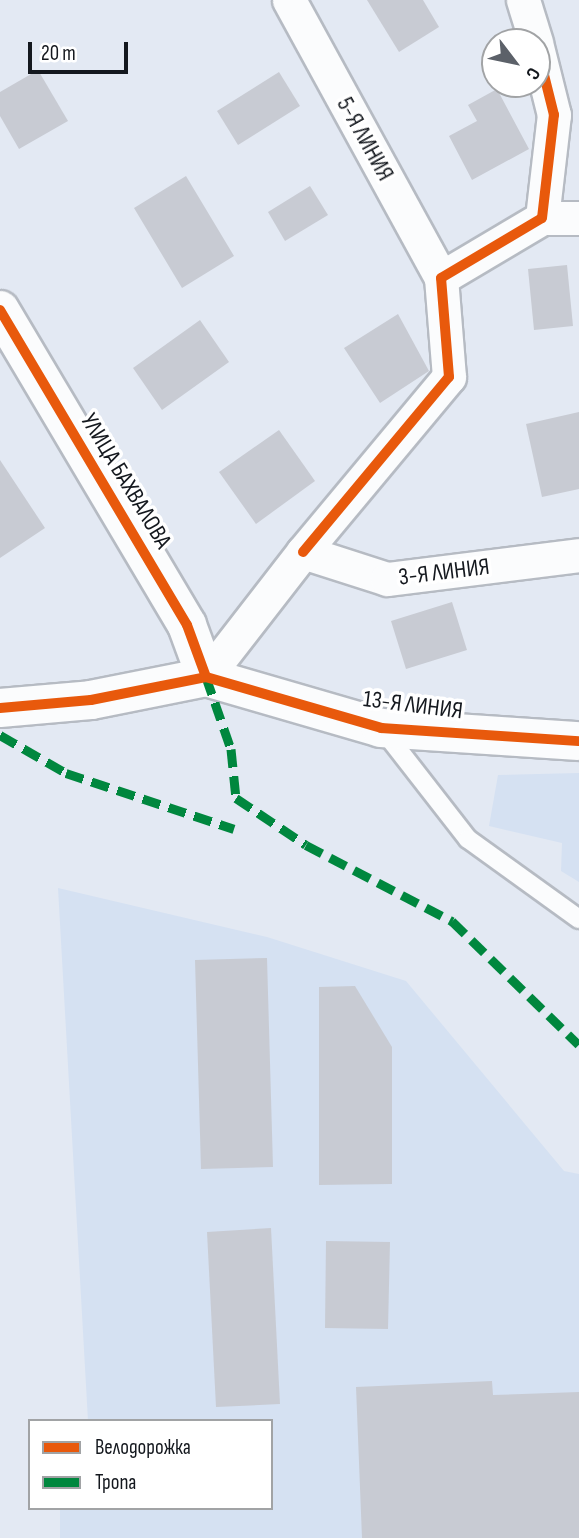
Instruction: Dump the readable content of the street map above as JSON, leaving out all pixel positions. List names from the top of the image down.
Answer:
{
  "streets": {
    "street": [
      "5-Я ЛИНИЯ",
      "УЛИЦА БАХВАЛОВА",
      "3-Я ЛИНИЯ",
      "13-Я ЛИНИЯ"
    ]
  },
  "crossings": [
    ["УЛИЦА БАХВАЛОВА", "13-Я ЛИНИЯ"]
  ],
  "legend": ["Велодорожка", "Тропа"],
  "scale_bar": "20 m",
  "north": "bottom right"
}
